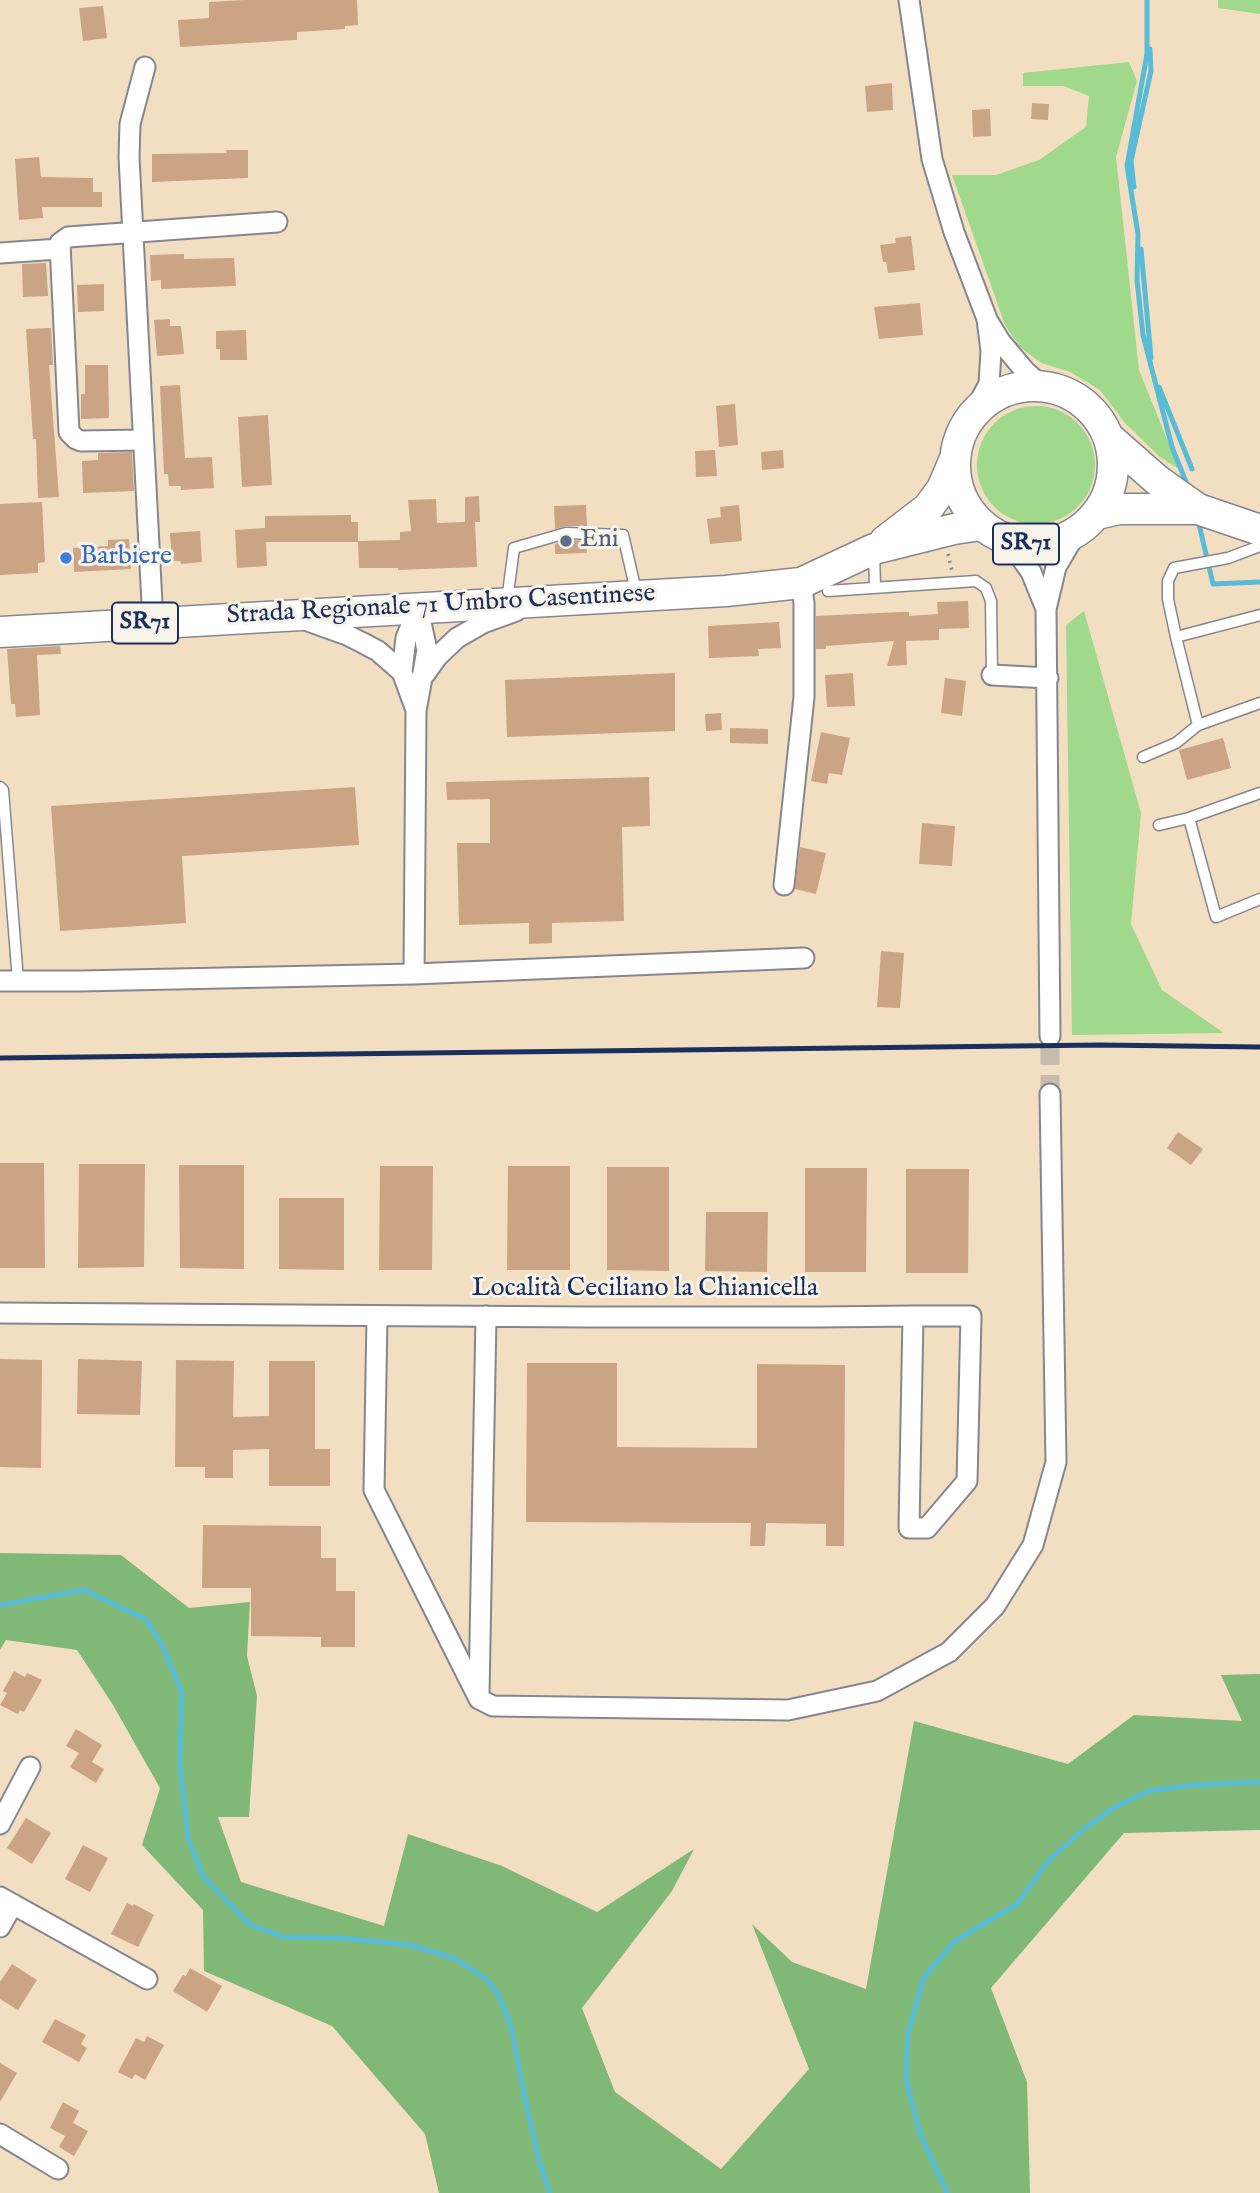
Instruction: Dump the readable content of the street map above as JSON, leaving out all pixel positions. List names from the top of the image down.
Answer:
{
  "streets": {
    "main road": ["SR71", "Strada Regionale 71 Umbro Casentinese"],
    "street": ["Località Ceciliano la Chianicella"]
  },
  "crossings": [
    ["SR71", "Strada Regionale 71 Umbro Casentinese"]
  ],
  "places": ["Eni", "Barbiere"]
}
